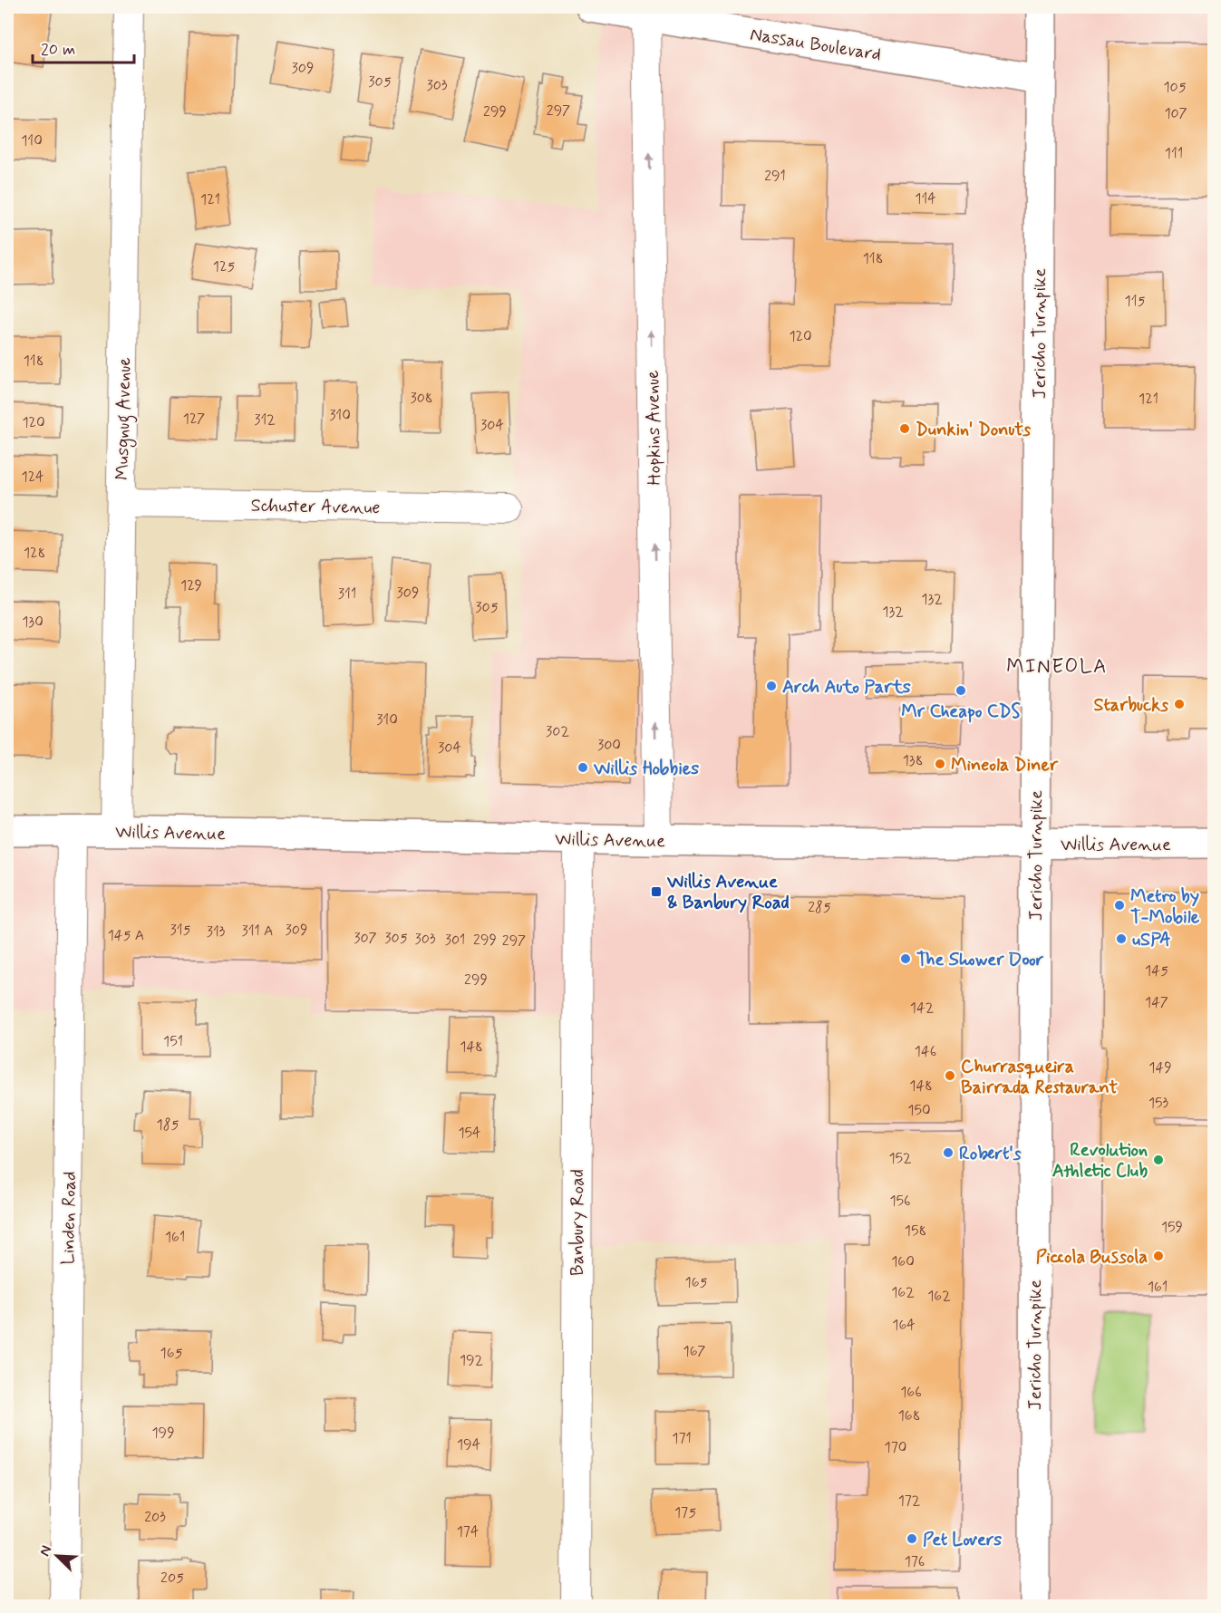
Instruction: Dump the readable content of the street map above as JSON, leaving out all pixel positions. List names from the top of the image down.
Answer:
{
  "streets": {
    "main road": ["Nassau Boulevard", "Jericho Turnpike", "Willis Avenue"],
    "street": [
      "Musgnug Avenue",
      "Hopkins Avenue",
      "Schuster Avenue",
      "Linden Road",
      "Banbury Road"
    ]
  },
  "crossings": [
    ["Nassau Boulevard", "Jericho Turnpike"],
    ["Nassau Boulevard", "Hopkins Avenue"],
    ["Jericho Turnpike", "Willis Avenue"],
    ["Musgnug Avenue", "Schuster Avenue"],
    ["Musgnug Avenue", "Willis Avenue"],
    ["Hopkins Avenue", "Willis Avenue"],
    ["Willis Avenue", "Linden Road"],
    ["Willis Avenue", "Banbury Road"]
  ],
  "one_way": ["Hopkins Avenue"],
  "districts": ["MINEOLA"],
  "places": {
    "other": [
      "Dunkin' Donuts",
      "Arch Auto Parts",
      "Mr Cheapo CDS",
      "Starbucks",
      "Mineola Diner",
      "Willis Hobbies",
      "Metro by T-Mobile",
      "uSPA",
      "The Shower Door",
      "Churrasqueira Bairrada Restaurant",
      "Robert's",
      "Revolution Athletic Club",
      "Piccola Bussola",
      "Pet Lovers"
    ],
    "transit": ["Willis Avenue & Banbury Road"]
  },
  "house_numbers": [
    "309",
    "305",
    "303",
    "105",
    "297",
    "299",
    "107",
    "110",
    "111",
    "291",
    "114",
    "121",
    "118",
    "125",
    "115",
    "120",
    "118",
    "308",
    "121",
    "310",
    "127",
    "312",
    "120",
    "304",
    "124",
    "128",
    "129",
    "309",
    "311",
    "132",
    "305",
    "132",
    "130",
    "310",
    "302",
    "300",
    "304",
    "138",
    "285",
    "315",
    "309",
    "311 A",
    "313",
    "145 A",
    "307",
    "305",
    "303",
    "301",
    "299",
    "297",
    "145",
    "299",
    "147",
    "142",
    "151",
    "148",
    "146",
    "149",
    "148",
    "153",
    "150",
    "185",
    "154",
    "152",
    "156",
    "159",
    "158",
    "161",
    "160",
    "165",
    "161",
    "162",
    "162",
    "164",
    "167",
    "165",
    "192",
    "166",
    "168",
    "199",
    "171",
    "194",
    "170",
    "172",
    "175",
    "203",
    "174",
    "176",
    "205"
  ],
  "scale_bar": "20 m",
  "north": "top left"
}
